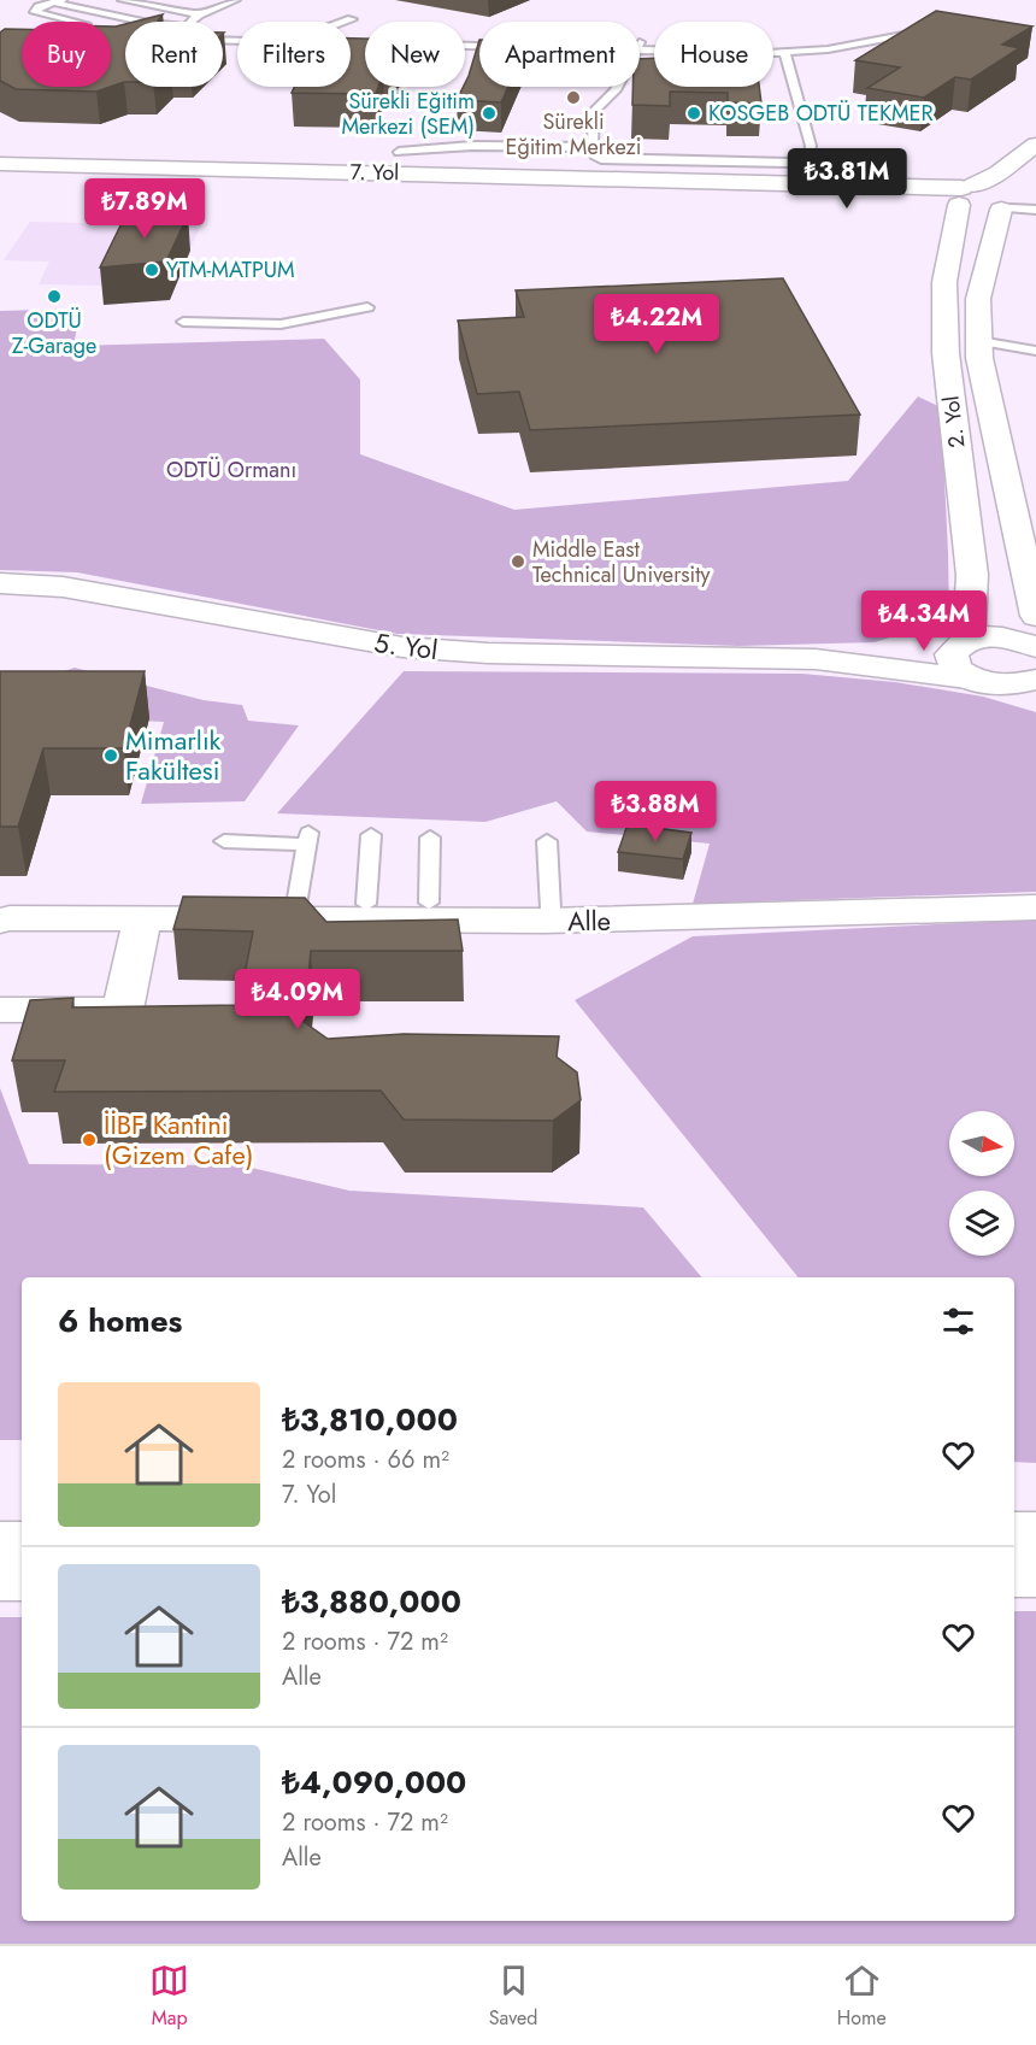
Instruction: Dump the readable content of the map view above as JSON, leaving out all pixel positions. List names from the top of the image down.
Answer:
{
  "streets": {
    "street": [
      "7. Yol",
      "2. Yol",
      "5. Yol",
      "Alle"
    ]
  },
  "crossings": [
    ["7. Yol", "2. Yol"],
    ["2. Yol", "5. Yol"]
  ],
  "parks": ["ODTÜ Ormanı"],
  "places": [
    "Sürekli Eğitim Merkezi",
    "Sürekli Eğitim Merkezi (SEM)",
    "KOSGEB ODTÜ TEKMER",
    "YTM-MATPUM",
    "ODTÜ Z-Garage",
    "Middle East Technical University",
    "Mimarlık Fakültesi",
    "İİBF Kantini (Gizem Cafe)"
  ],
  "north": "right",
  "page": {
    "chip": [
      "Buy",
      "Rent",
      "Filters",
      "New",
      "Apartment",
      "House"
    ],
    "price": [
      "₺3.81M",
      "₺7.89M",
      "₺4.22M",
      "₺4.34M",
      "₺3.88M",
      "₺4.09M"
    ],
    "heading": "6 homes",
    "list": [
      {
        "name": "₺3,810,000",
        "note": "2 rooms · 66 m² · 7. Yol"
      },
      {
        "name": "₺3,880,000",
        "note": "2 rooms · 72 m² · Alle"
      },
      {
        "name": "₺4,090,000",
        "note": "2 rooms · 72 m² · Alle"
      }
    ],
    "tabs": ["Map", "Saved", "Home"]
  }
}
